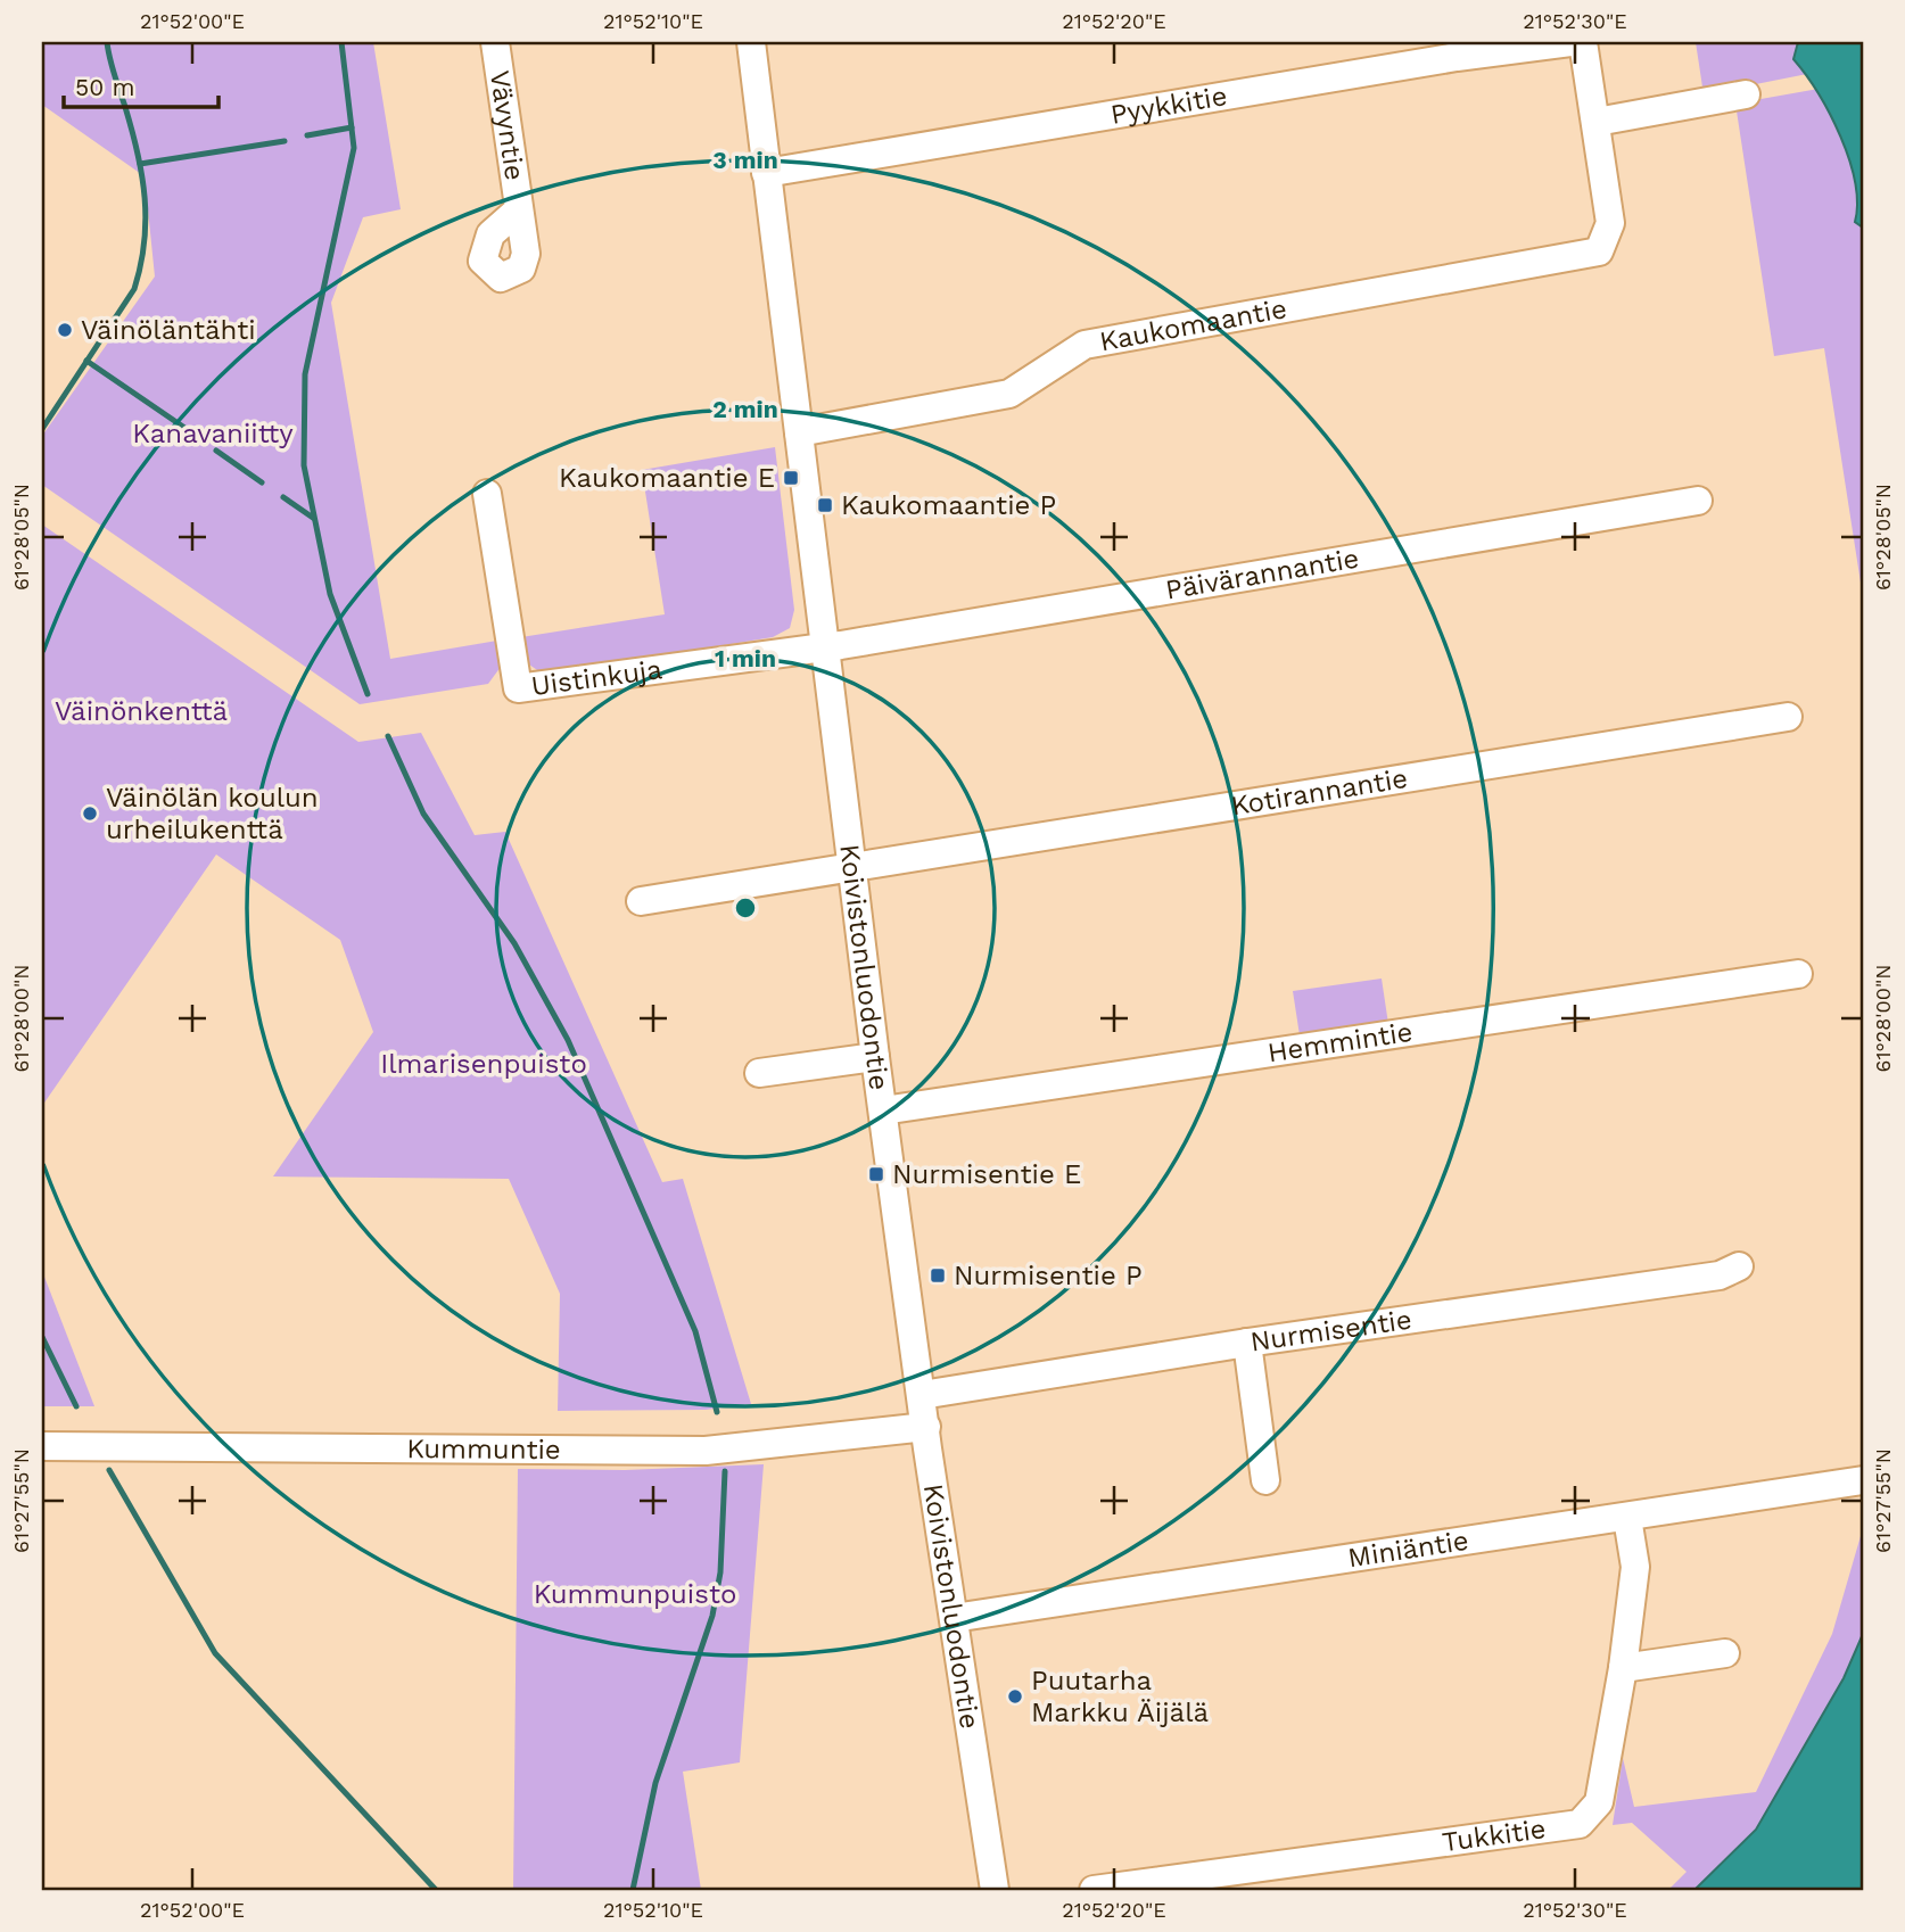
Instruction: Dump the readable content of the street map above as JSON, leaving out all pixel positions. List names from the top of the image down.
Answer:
{
  "streets": {
    "street": [
      "Pyykkitie",
      "Vävyntie",
      "Kaukomaantie",
      "Päivärannantie",
      "Uistinkuja",
      "Kotirannantie",
      "Koivistonluodontie",
      "Hemmintie",
      "Nurmisentie",
      "Kummuntie",
      "Miniäntie",
      "Tukkitie"
    ]
  },
  "crossings": [
    ["Pyykkitie", "Koivistonluodontie"],
    ["Kaukomaantie", "Koivistonluodontie"],
    ["Päivärannantie", "Uistinkuja"],
    ["Päivärannantie", "Koivistonluodontie"],
    ["Uistinkuja", "Koivistonluodontie"],
    ["Kotirannantie", "Koivistonluodontie"],
    ["Koivistonluodontie", "Hemmintie"],
    ["Koivistonluodontie", "Nurmisentie"],
    ["Koivistonluodontie", "Kummuntie"],
    ["Koivistonluodontie", "Miniäntie"],
    ["Miniäntie", "Tukkitie"]
  ],
  "parks": [
    "Kanavaniitty",
    "Väinönkenttä",
    "Ilmarisenpuisto",
    "Kummunpuisto"
  ],
  "places": {
    "other": ["Väinöläntähti", "Väinölän koulun urheilukenttä", "Puutarha Markku Äijälä"],
    "transit": [
      "Kaukomaantie E",
      "Kaukomaantie P",
      "Nurmisentie E",
      "Nurmisentie P"
    ]
  },
  "scale_bar": "50 m",
  "coordinates": [
    "21°52'00\"E",
    "21°52'10\"E",
    "21°52'20\"E",
    "21°52'30\"E",
    "61°28'05\"N",
    "61°28'00\"N",
    "61°27'55\"N"
  ],
  "rings": ["3 min", "2 min", "1 min"]
}
